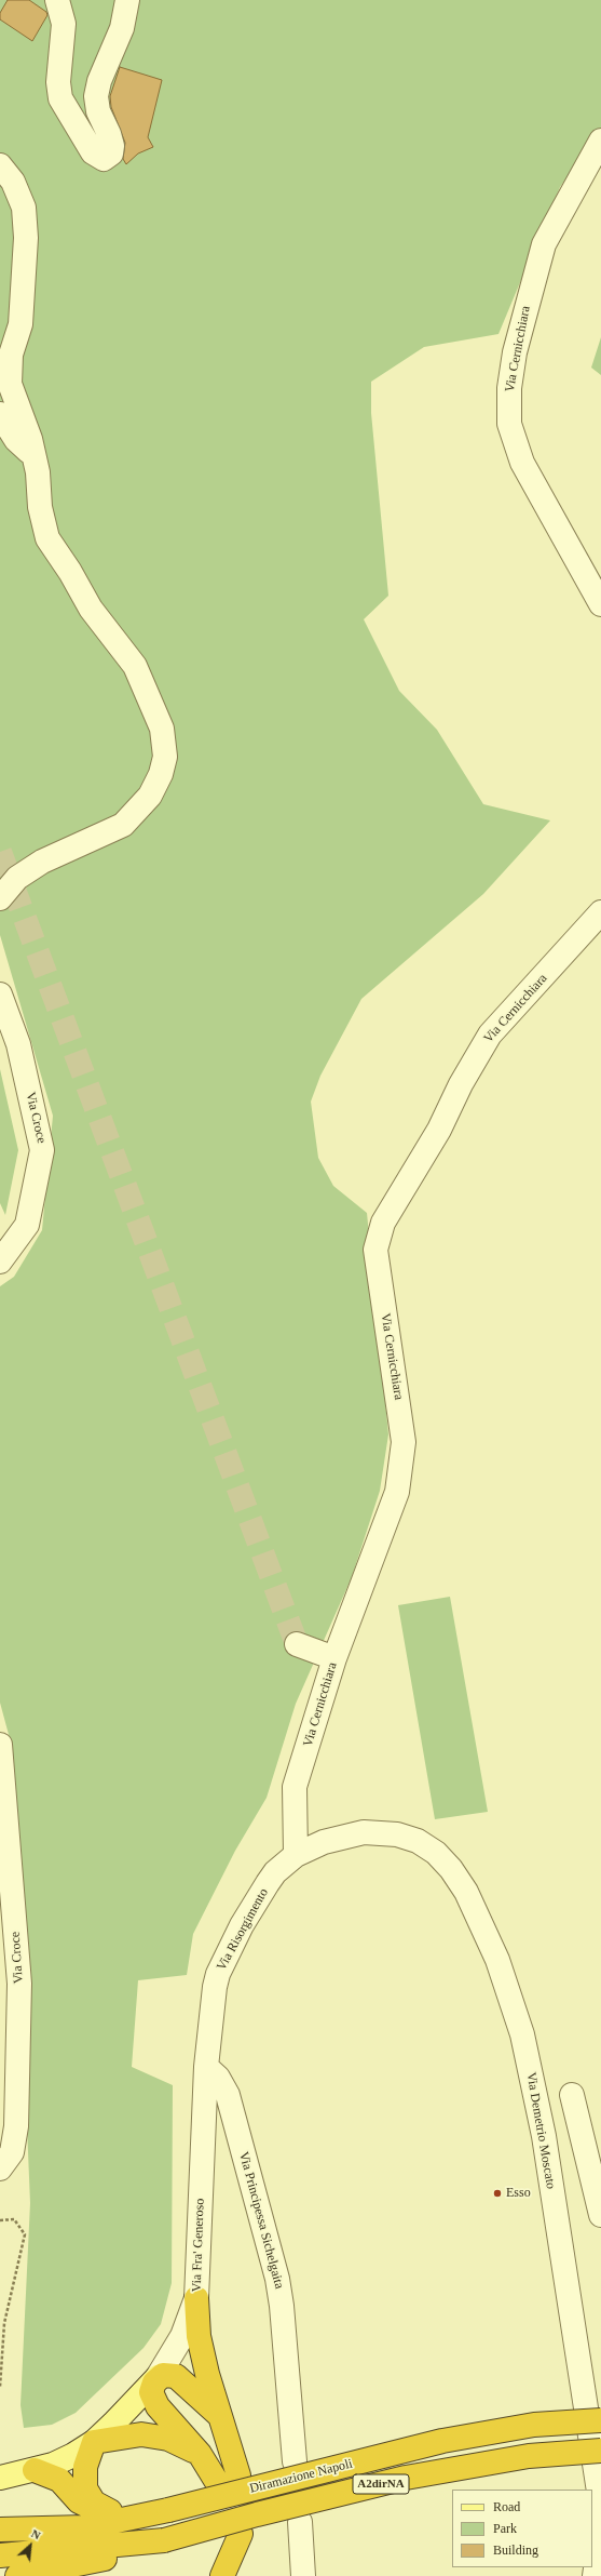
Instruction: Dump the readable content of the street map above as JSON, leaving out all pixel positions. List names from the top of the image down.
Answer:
{
  "streets": {
    "highway": ["Diramazione Napoli", "A2dirNA"],
    "main road": ["Via Fra' Generoso"],
    "street": [
      "Via Cernicchiara",
      "Via Croce",
      "Via Risorgimento",
      "Via Demetrio Moscato",
      "Via Principessa Sichelgaita"
    ]
  },
  "crossings": [
    ["Via Cernicchiara", "Via Risorgimento"],
    ["Via Cernicchiara", "Via Demetrio Moscato"],
    ["Via Risorgimento", "Via Demetrio Moscato"],
    ["Via Risorgimento", "Via Principessa Sichelgaita"],
    ["Via Risorgimento", "Via Fra' Generoso"],
    ["Via Principessa Sichelgaita", "Via Fra' Generoso"]
  ],
  "places": ["Esso"],
  "legend": ["Road", "Park", "Building"],
  "north": "top right"
}
